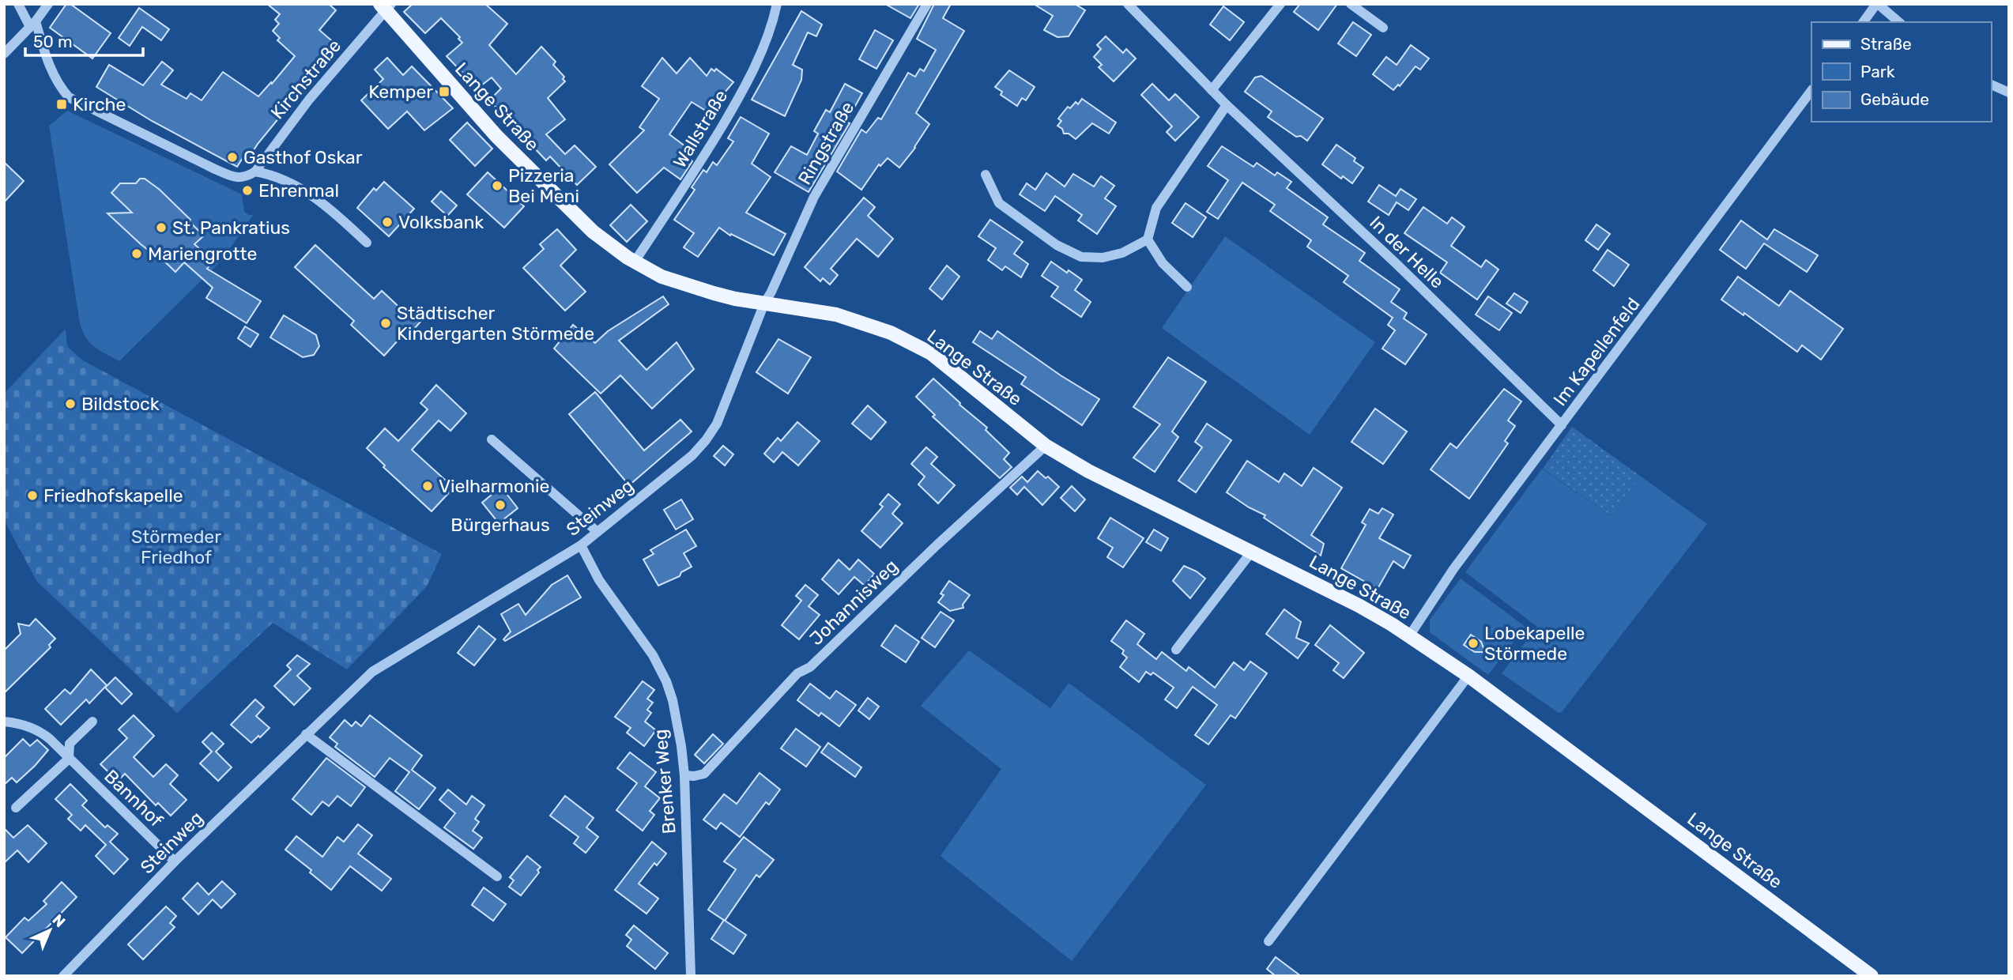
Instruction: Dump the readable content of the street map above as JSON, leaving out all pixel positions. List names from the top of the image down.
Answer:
{
  "streets": {
    "main road": ["Lange Straße"],
    "street": [
      "Kirchstraße",
      "Wallstraße",
      "Ringstraße",
      "In der Helle",
      "Im Kapellenfeld",
      "Steinweg",
      "Johannisweg",
      "Brenker Weg",
      "Bannhof"
    ]
  },
  "crossings": [
    ["Kirchstraße", "Lange Straße"],
    ["Lange Straße", "Wallstraße"],
    ["Lange Straße", "Ringstraße"],
    ["Lange Straße", "Im Kapellenfeld"],
    ["Lange Straße", "Steinweg"],
    ["Lange Straße", "Johannisweg"],
    ["Ringstraße", "Steinweg"],
    ["In der Helle", "Im Kapellenfeld"],
    ["Steinweg", "Brenker Weg"],
    ["Steinweg", "Bannhof"],
    ["Johannisweg", "Brenker Weg"]
  ],
  "parks": ["Störmeder Friedhof"],
  "places": {
    "transit": ["Kemper", "Kirche"],
    "other": [
      "Gasthof Oskar",
      "Pizzeria Bei Meni",
      "Ehrenmal",
      "Volksbank",
      "St. Pankratius",
      "Mariengrotte",
      "Städtischer Kindergarten Störmede",
      "Bildstock",
      "Vielharmonie",
      "Friedhofskapelle",
      "Bürgerhaus",
      "Lobekapelle Störmede"
    ]
  },
  "legend": ["Straße", "Park", "Gebäude"],
  "scale_bar": "50 m",
  "north": "top right"
}
